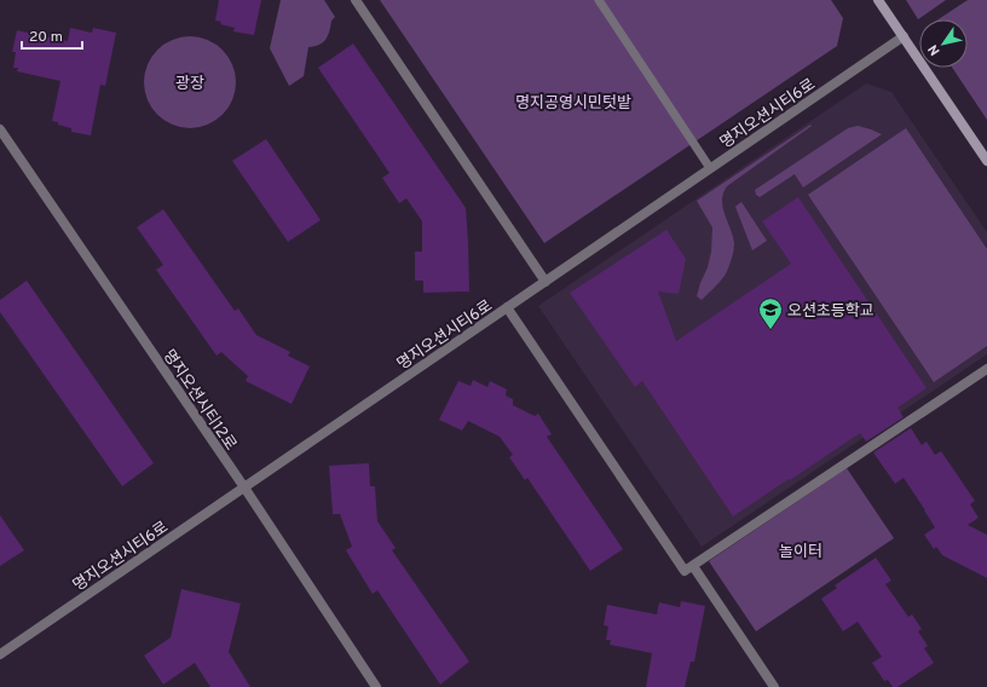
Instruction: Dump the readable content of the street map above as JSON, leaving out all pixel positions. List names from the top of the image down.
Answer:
{
  "streets": {
    "street": ["명지오션시티6로", "명지오션시티12로"]
  },
  "crossings": [
    ["명지오션시티6로", "명지오션시티12로"]
  ],
  "parks": ["광장", "명지공영시민텃밭", "놀이터"],
  "places": {
    "school or university": ["오션초등학교"]
  },
  "scale_bar": "20 m",
  "north": "bottom left"
}
